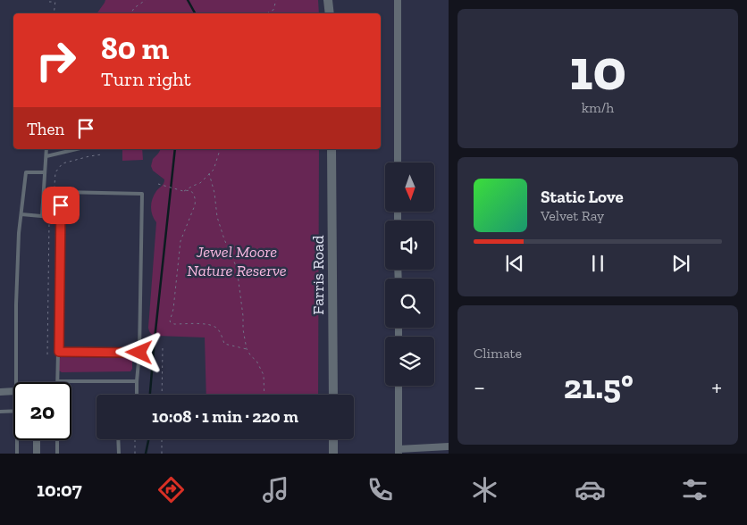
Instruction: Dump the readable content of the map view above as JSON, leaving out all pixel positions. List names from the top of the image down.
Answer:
{
  "streets": {
    "street": ["Farris Road"]
  },
  "parks": ["Jewel Moore Nature Reserve"],
  "north": "bottom",
  "page": {
    "tile": [
      ["10", "km/h"],
      "Climate"
    ],
    "turn": ["80 m", "Turn right"],
    "then": "Then",
    "song": ["Static Love", "Velvet Ray"],
    "heat": ["−", "21.5°", "+"],
    "limit": "20",
    "trip": "10:08 · 1 min · 220 m",
    "tabs": "10:07"
  }
}
